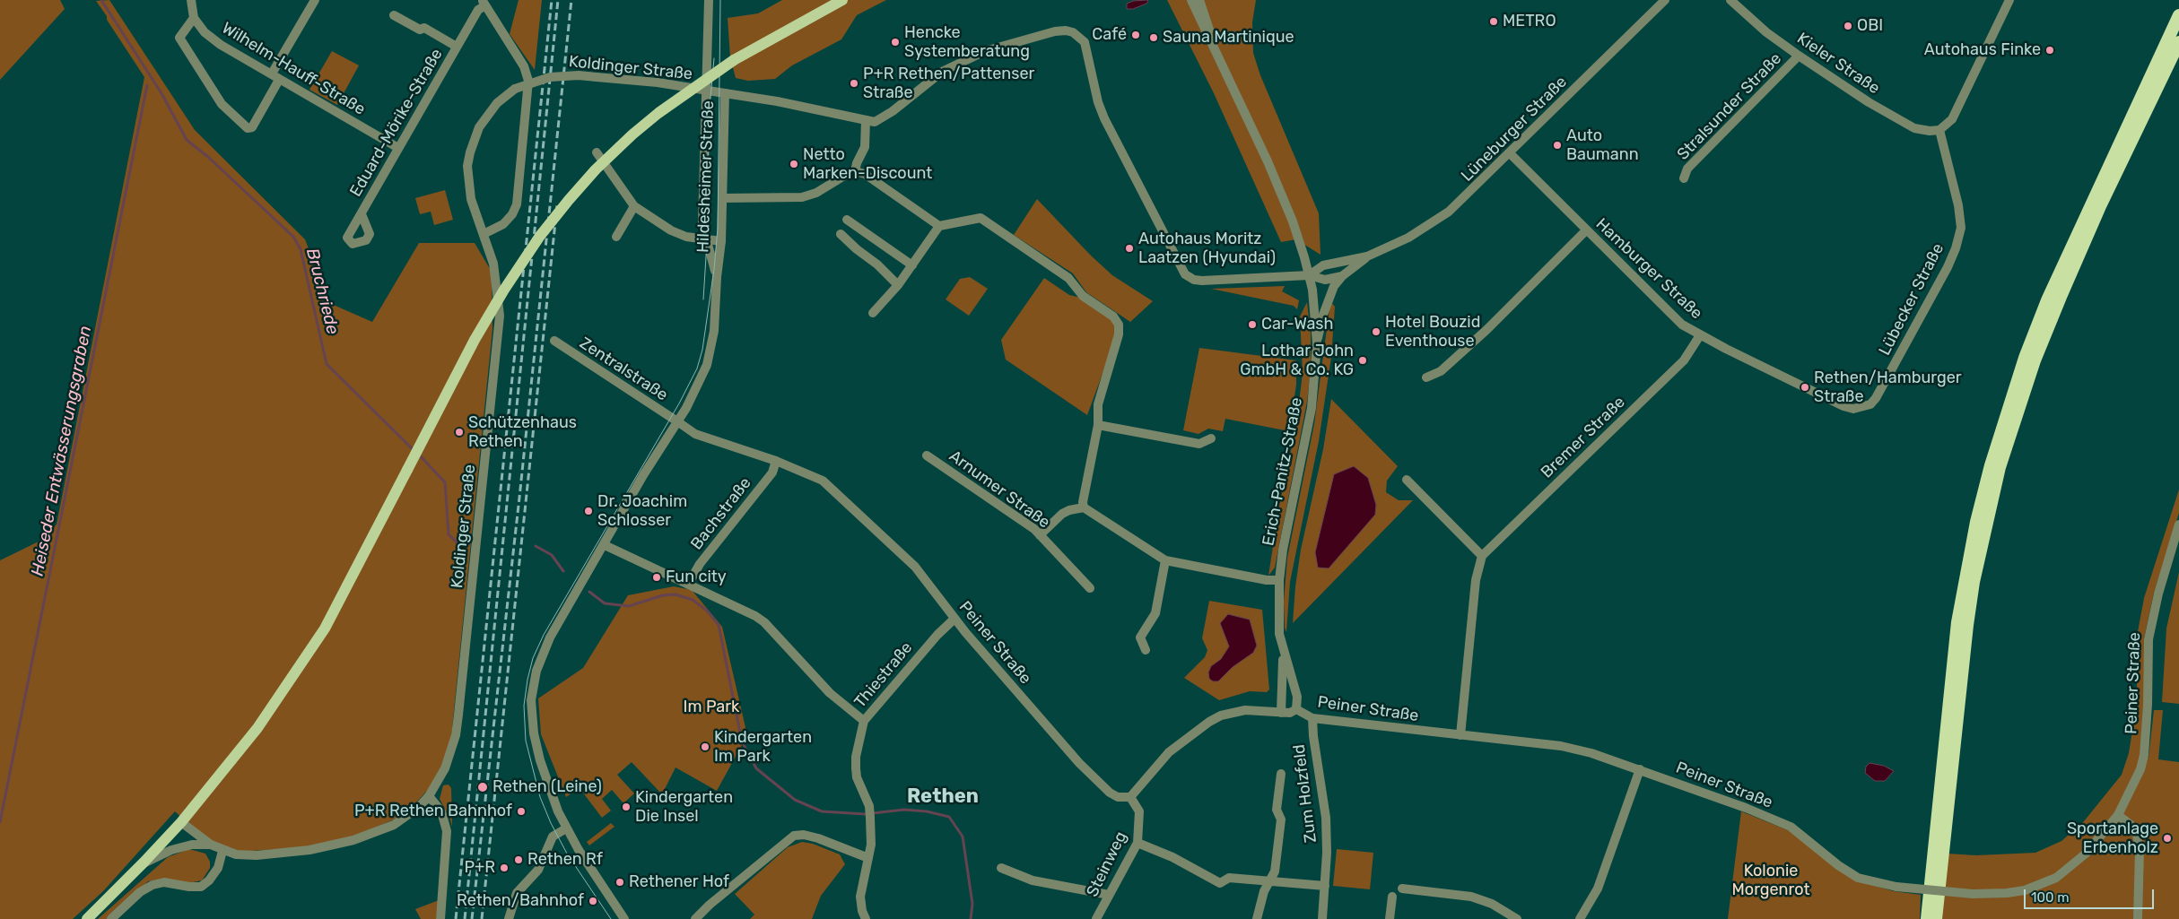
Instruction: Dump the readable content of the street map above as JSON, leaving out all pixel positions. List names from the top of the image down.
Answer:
{
  "streets": {
    "street": [
      "Kieler Straße",
      "Koldinger Straße",
      "Wilhelm-Hauff-Straße",
      "Stralsunder Straße",
      "Eduard-Mörike-Straße",
      "Lüneburger Straße",
      "Hildesheimer Straße",
      "Hamburger Straße",
      "Lübecker Straße",
      "Zentralstraße",
      "Bremer Straße",
      "Erich-Panitz-Straße",
      "Arnumer Straße",
      "Bachstraße",
      "Peiner Straße",
      "Thiestraße",
      "Zum Holzfeld",
      "Steinweg"
    ]
  },
  "crossings": [
    ["Kieler Straße", "Stralsunder Straße"],
    ["Kieler Straße", "Lübecker Straße"],
    ["Koldinger Straße", "Hildesheimer Straße"],
    ["Wilhelm-Hauff-Straße", "Eduard-Mörike-Straße"],
    ["Lüneburger Straße", "Hamburger Straße"],
    ["Lüneburger Straße", "Erich-Panitz-Straße"],
    ["Hildesheimer Straße", "Zentralstraße"],
    ["Hildesheimer Straße", "Peiner Straße"],
    ["Hamburger Straße", "Lübecker Straße"],
    ["Hamburger Straße", "Bremer Straße"],
    ["Zentralstraße", "Peiner Straße"],
    ["Erich-Panitz-Straße", "Peiner Straße"],
    ["Bachstraße", "Peiner Straße"],
    ["Peiner Straße", "Thiestraße"],
    ["Peiner Straße", "Zum Holzfeld"],
    ["Peiner Straße", "Steinweg"]
  ],
  "districts": ["Rethen"],
  "water": ["Bruchriede", "Heiseder Entwässerungsgraben"],
  "parks": ["Im Park", "Kolonie Morgenrot"],
  "places": [
    "METRO",
    "OBI",
    "Café",
    "Sauna Martinique",
    "Hencke Systemberatung",
    "Autohaus Finke",
    "P+R Rethen/Pattenser Straße",
    "Auto Baumann",
    "Netto Marken-Discount",
    "Autohaus Moritz Laatzen (Hyundai)",
    "Car-Wash",
    "Hotel Bouzid Eventhouse",
    "Lothar John GmbH & Co. KG",
    "Rethen/Hamburger Straße",
    "Schützenhaus Rethen",
    "Dr. Joachim Schlosser",
    "Fun city",
    "Kindergarten Im Park",
    "Rethen (Leine)",
    "Kindergarten Die Insel",
    "P+R Rethen Bahnhof",
    "Sportanlage Erbenholz",
    "Rethen Rf",
    "P+R",
    "Rethener Hof",
    "Rethen/Bahnhof"
  ],
  "scale_bar": "100 m"
}
